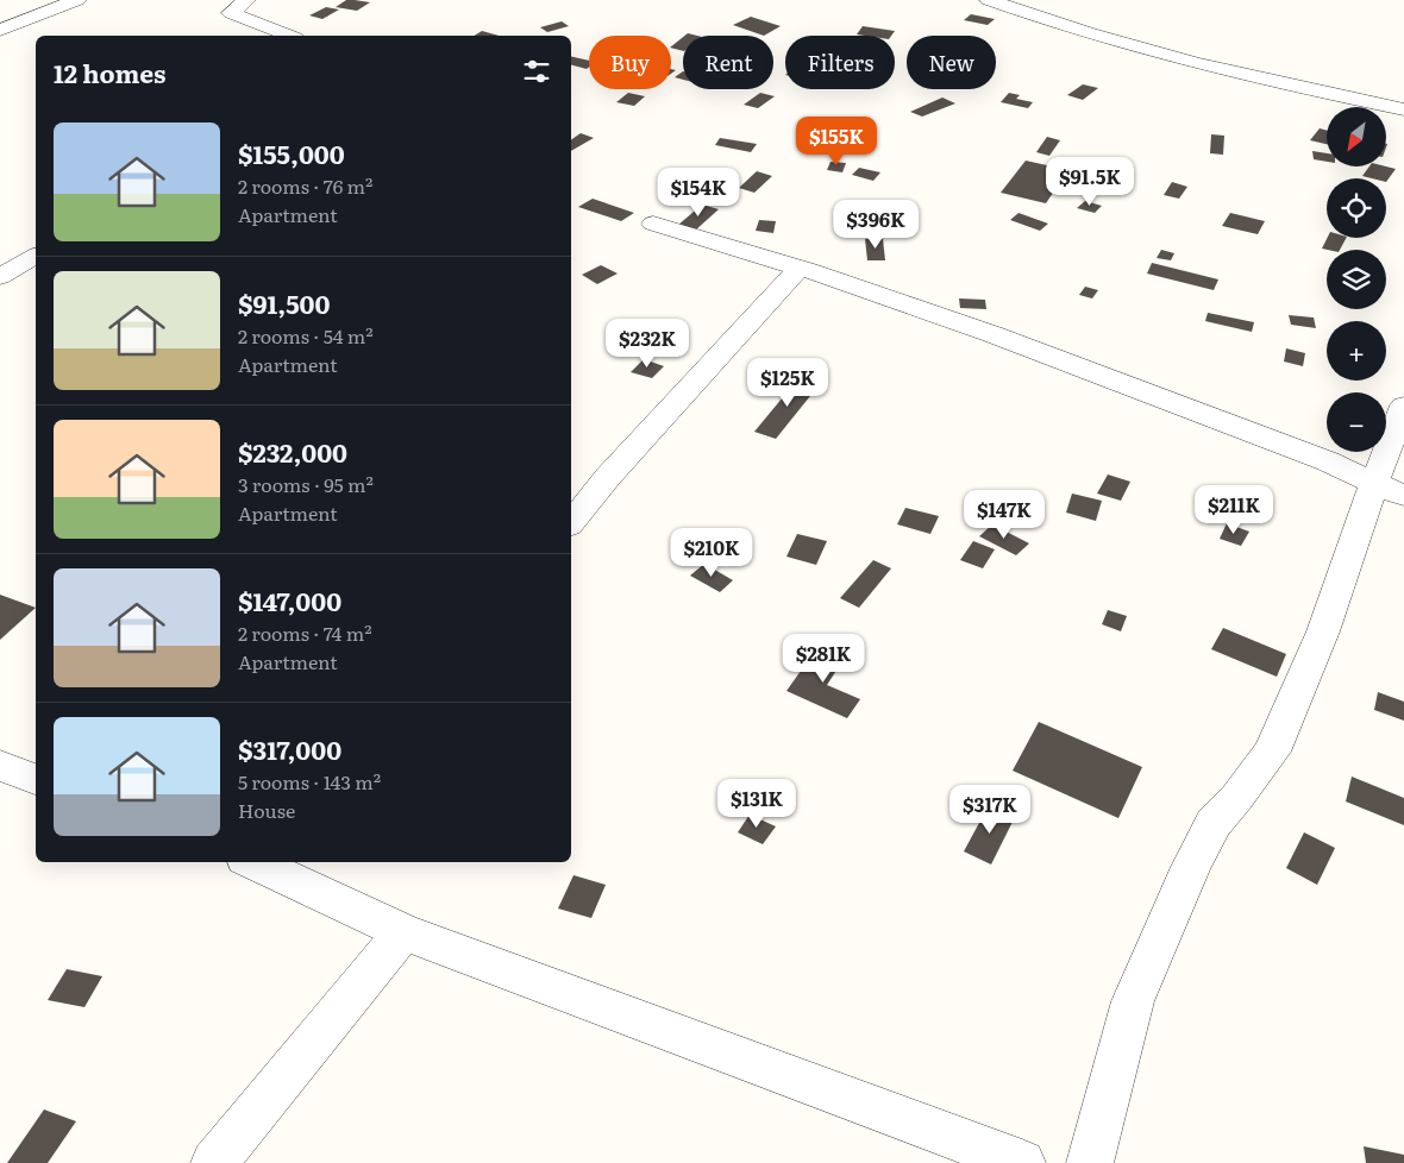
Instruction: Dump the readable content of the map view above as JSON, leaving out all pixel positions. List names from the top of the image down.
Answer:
{
  "north": "bottom left",
  "page": {
    "chip": [
      "Buy",
      "Rent",
      "Filters",
      "New"
    ],
    "heading": "12 homes",
    "map_buttons": ["+", "−"],
    "list": [
      {
        "name": "$155,000",
        "note": "2 rooms · 76 m² · Apartment"
      },
      {
        "name": "$91,500",
        "note": "2 rooms · 54 m² · Apartment"
      },
      {
        "name": "$232,000",
        "note": "3 rooms · 95 m² · Apartment"
      },
      {
        "name": "$147,000",
        "note": "2 rooms · 74 m² · Apartment"
      },
      {
        "name": "$317,000",
        "note": "5 rooms · 143 m² · House"
      }
    ],
    "price": [
      "$155K",
      "$91.5K",
      "$154K",
      "$396K",
      "$232K",
      "$125K",
      "$211K",
      "$147K",
      "$210K",
      "$281K",
      "$131K",
      "$317K"
    ]
  }
}
